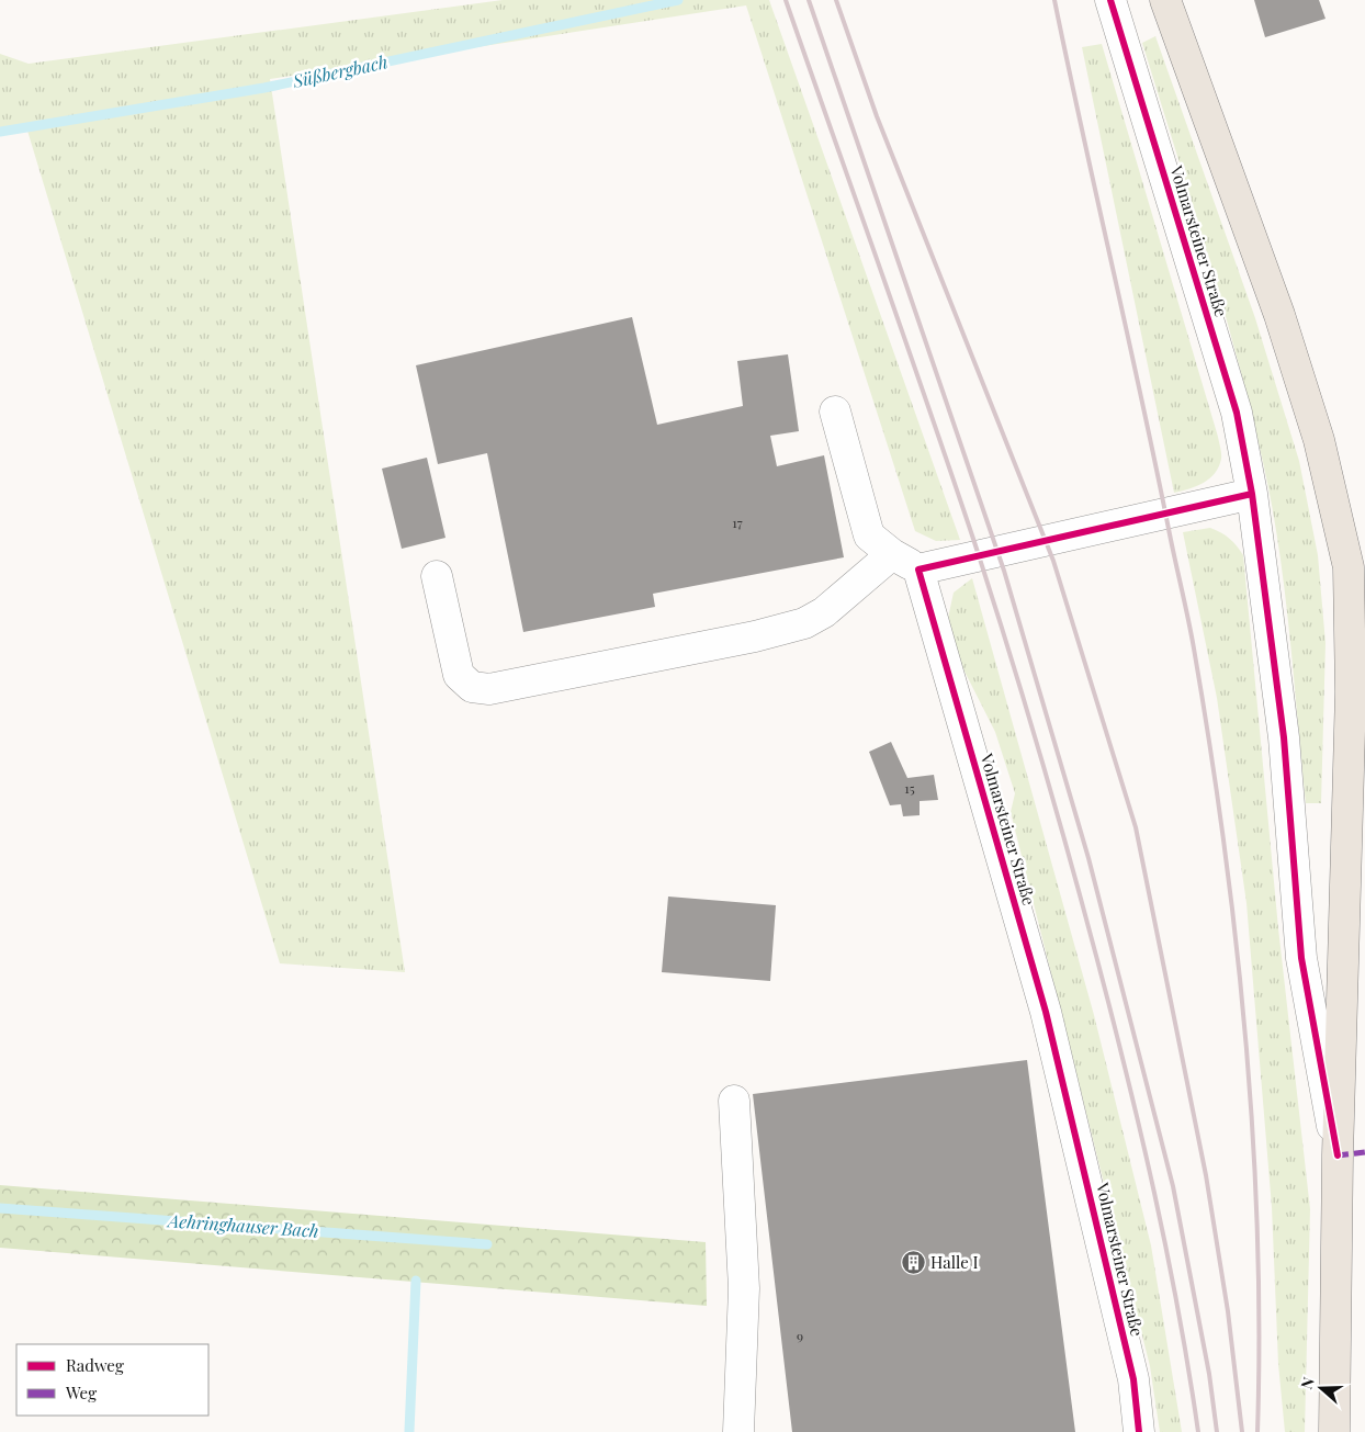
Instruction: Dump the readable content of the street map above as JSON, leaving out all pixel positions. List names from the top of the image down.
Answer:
{
  "streets": {
    "main road": ["Volmarsteiner Straße"]
  },
  "water": ["Süßbergbach", "Aehringhauser Bach"],
  "places": {
    "building": ["Halle I"]
  },
  "house_numbers": ["17", "15", "9"],
  "legend": ["Radweg", "Weg"],
  "north": "left"
}
